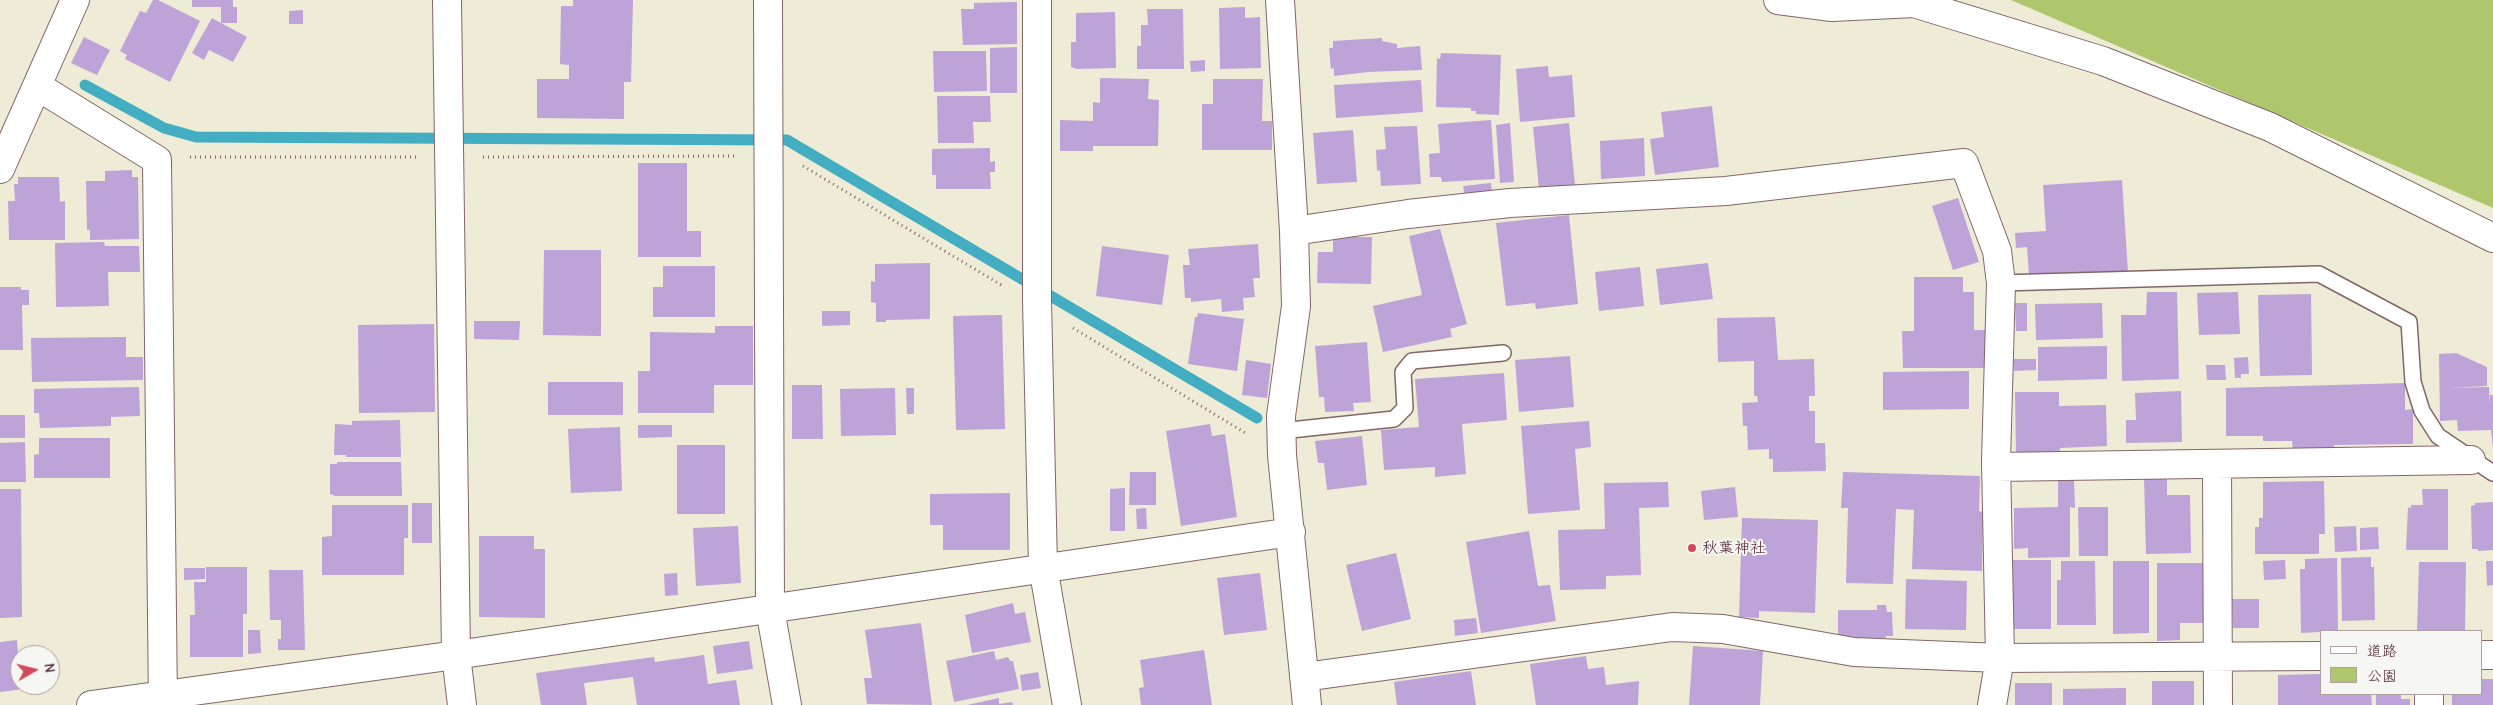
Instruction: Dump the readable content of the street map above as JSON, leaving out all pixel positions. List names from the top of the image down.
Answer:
{
  "places": ["秋葉神社"],
  "legend": ["道路", "公園"],
  "north": "right"
}
